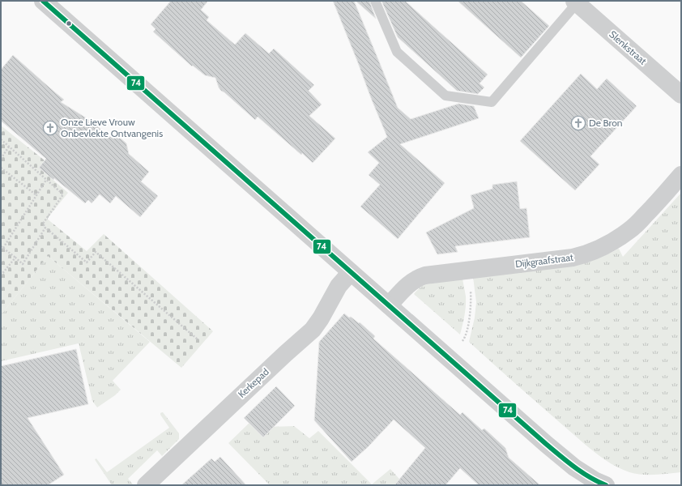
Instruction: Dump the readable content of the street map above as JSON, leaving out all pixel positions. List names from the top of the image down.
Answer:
{
  "streets": {
    "street": ["Slenkstraat", "Dijkgraafstraat", "Kerkepad"]
  },
  "places": {
    "church": ["De Bron", "Onze Lieve Vrouw Onbevlekte Ontvangenis"]
  },
  "lines": ["transit line 74"]
}
